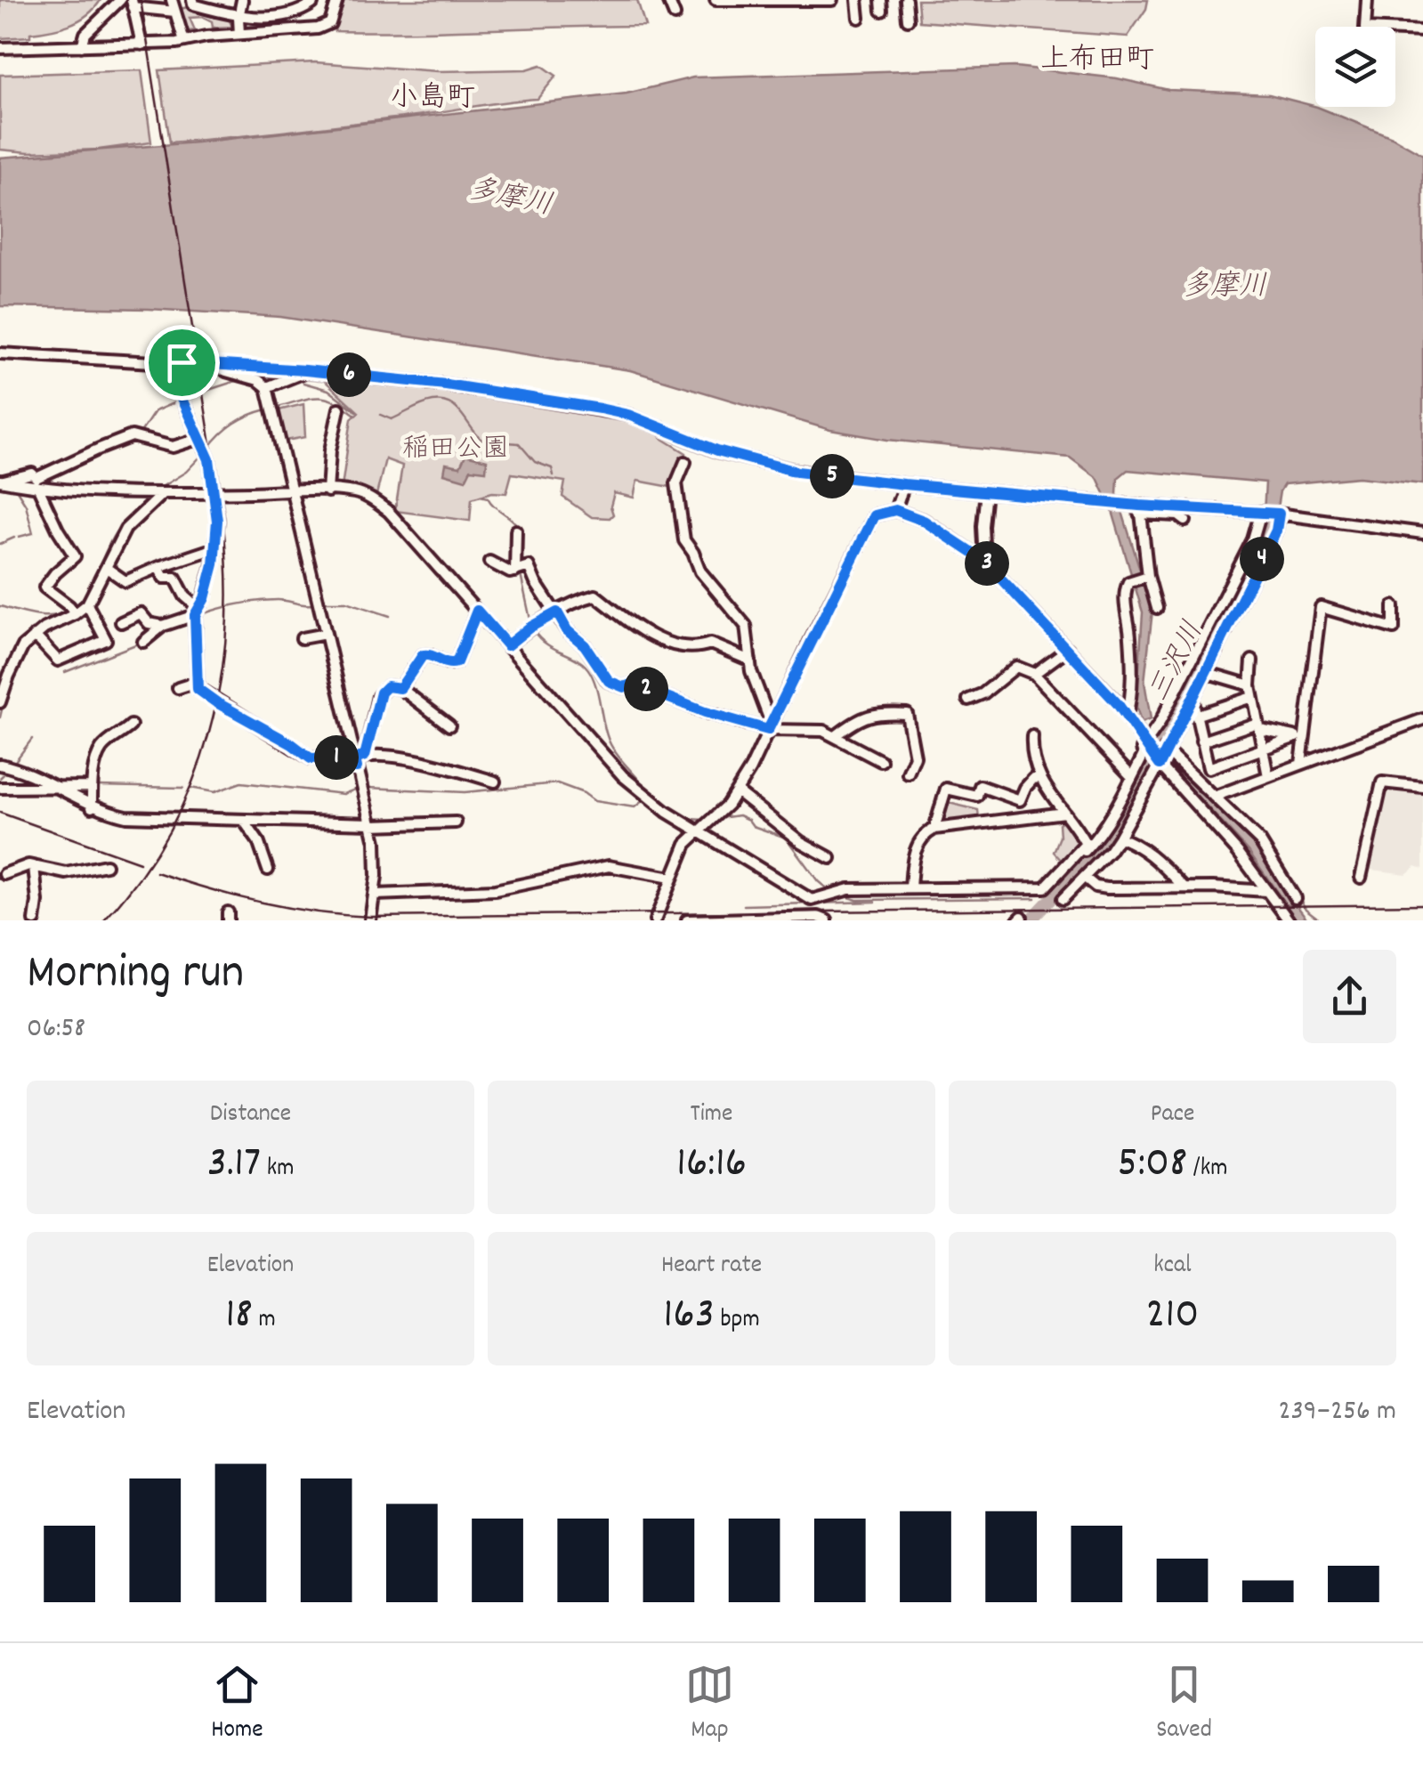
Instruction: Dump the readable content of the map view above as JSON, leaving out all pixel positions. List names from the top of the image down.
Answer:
{
  "districts": ["上布田町", "小島町"],
  "water": ["多摩川", "三沢川"],
  "parks": ["稲田公園"],
  "page": {
    "pins": [
      "6",
      "5",
      "4",
      "3",
      "2",
      "1"
    ],
    "heading": ["Morning run", "06:58"],
    "stats": [
      ["Distance", "3.17 km"],
      ["Time", "16:16"],
      ["Pace", "5:08 /km"],
      ["Elevation", "18 m"],
      ["Heart rate", "163 bpm"],
      ["kcal", "210"]
    ],
    "chart": ["Elevation", "239–256 m"],
    "tabs": ["Home", "Map", "Saved"]
  }
}
